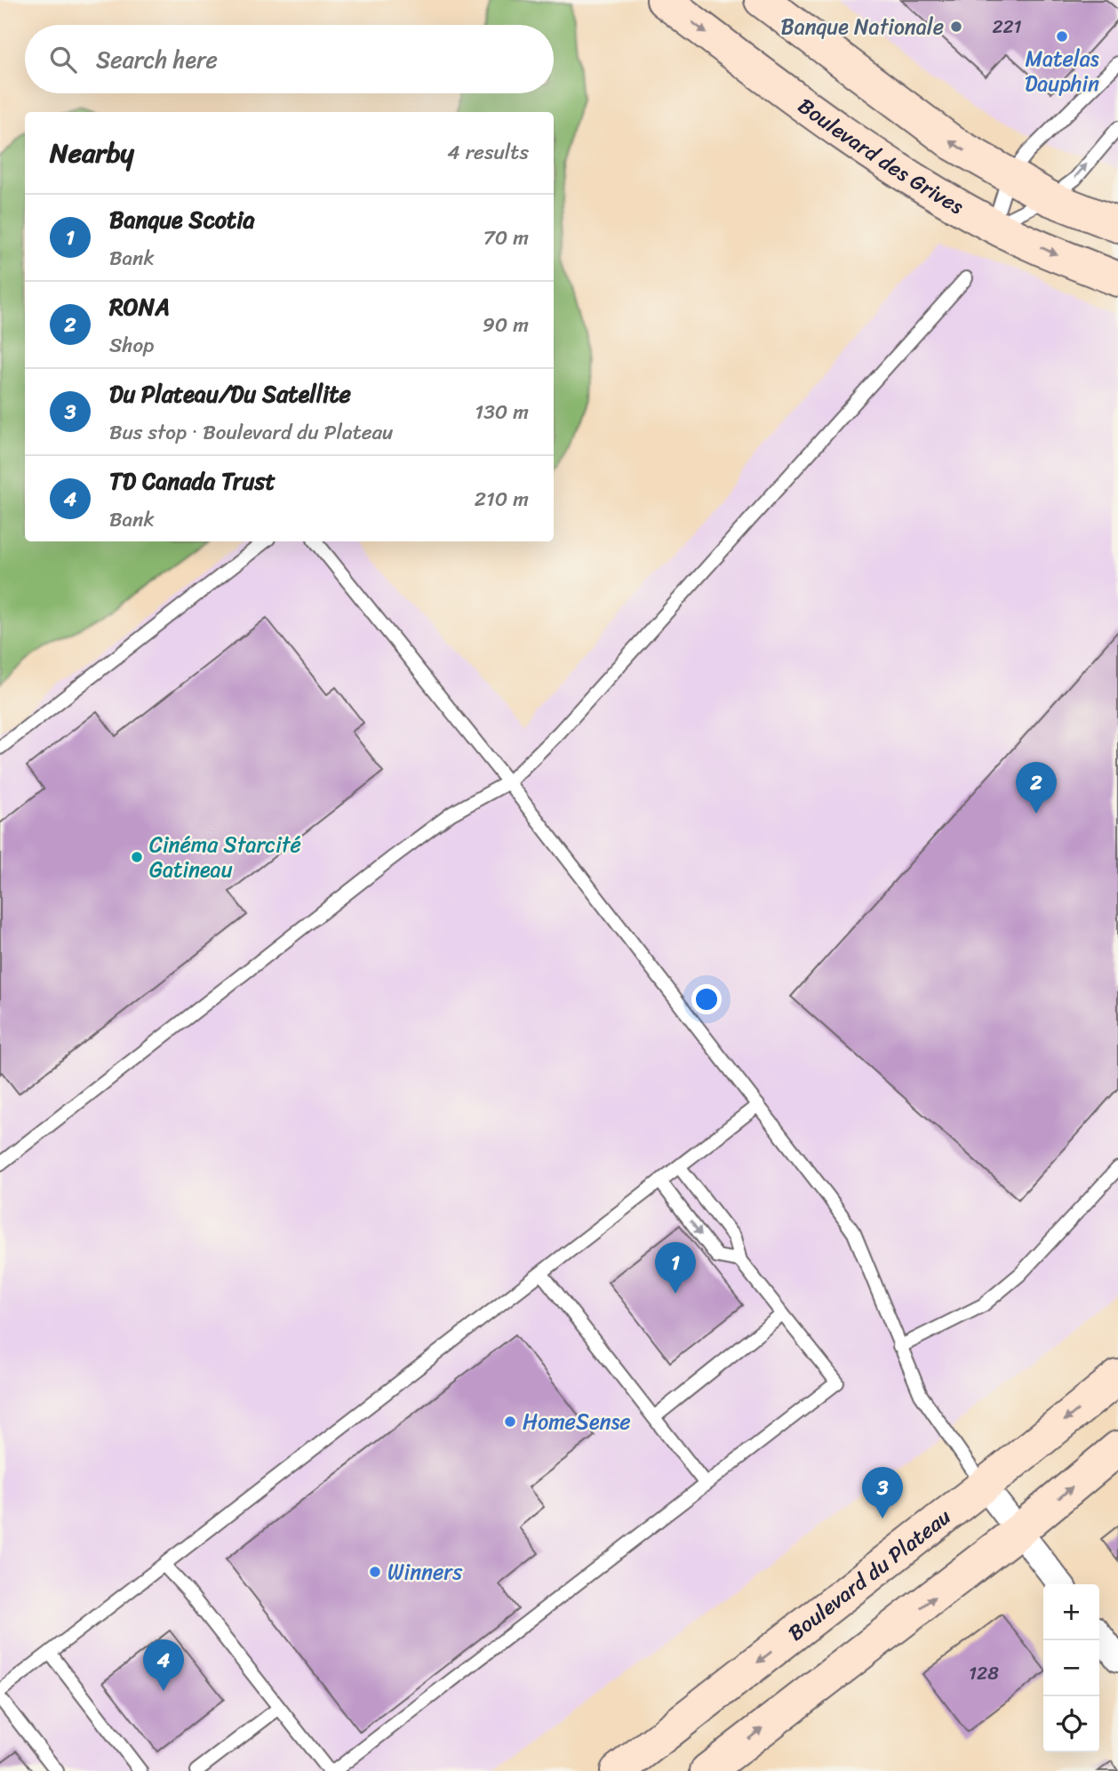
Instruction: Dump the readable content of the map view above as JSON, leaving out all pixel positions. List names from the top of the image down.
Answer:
{
  "streets": {
    "main road": ["Boulevard des Grives", "Boulevard du Plateau"]
  },
  "places": [
    "Banque Nationale",
    "Matelas Dauphin",
    "Cinéma Starcité Gatineau",
    "HomeSense",
    "Winners"
  ],
  "house_numbers": ["221", "128"],
  "page": {
    "search": "Search here",
    "heading": ["Nearby", "4 results"],
    "list": [
      {
        "mark": "1",
        "name": "Banque Scotia",
        "note": "Bank",
        "value": "70 m"
      },
      {
        "mark": "2",
        "name": "RONA",
        "note": "Shop",
        "value": "90 m"
      },
      {
        "mark": "3",
        "name": "Du Plateau/Du Satellite",
        "note": "Bus stop · Boulevard du Plateau",
        "value": "130 m"
      },
      {
        "mark": "4",
        "name": "TD Canada Trust",
        "note": "Bank",
        "value": "210 m"
      }
    ],
    "pins": [
      "2",
      "1",
      "3",
      "4"
    ],
    "map_buttons": ["+", "−"]
  }
}
